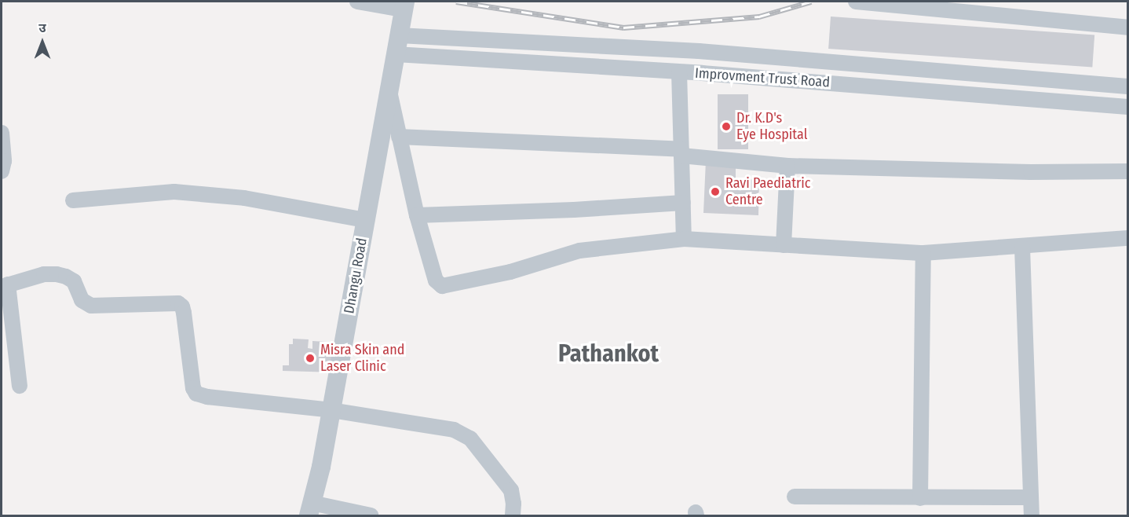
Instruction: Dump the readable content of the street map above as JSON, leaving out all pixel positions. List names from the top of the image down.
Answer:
{
  "streets": {
    "street": ["Improvment Trust Road", "Dhangu Road"]
  },
  "crossings": [
    ["Improvment Trust Road", "Dhangu Road"]
  ],
  "districts": ["Pathankot"],
  "places": ["Dr. K.D's Eye Hospital", "Ravi Paediatric Centre", "Misra Skin and Laser Clinic"],
  "north": "top"
}
